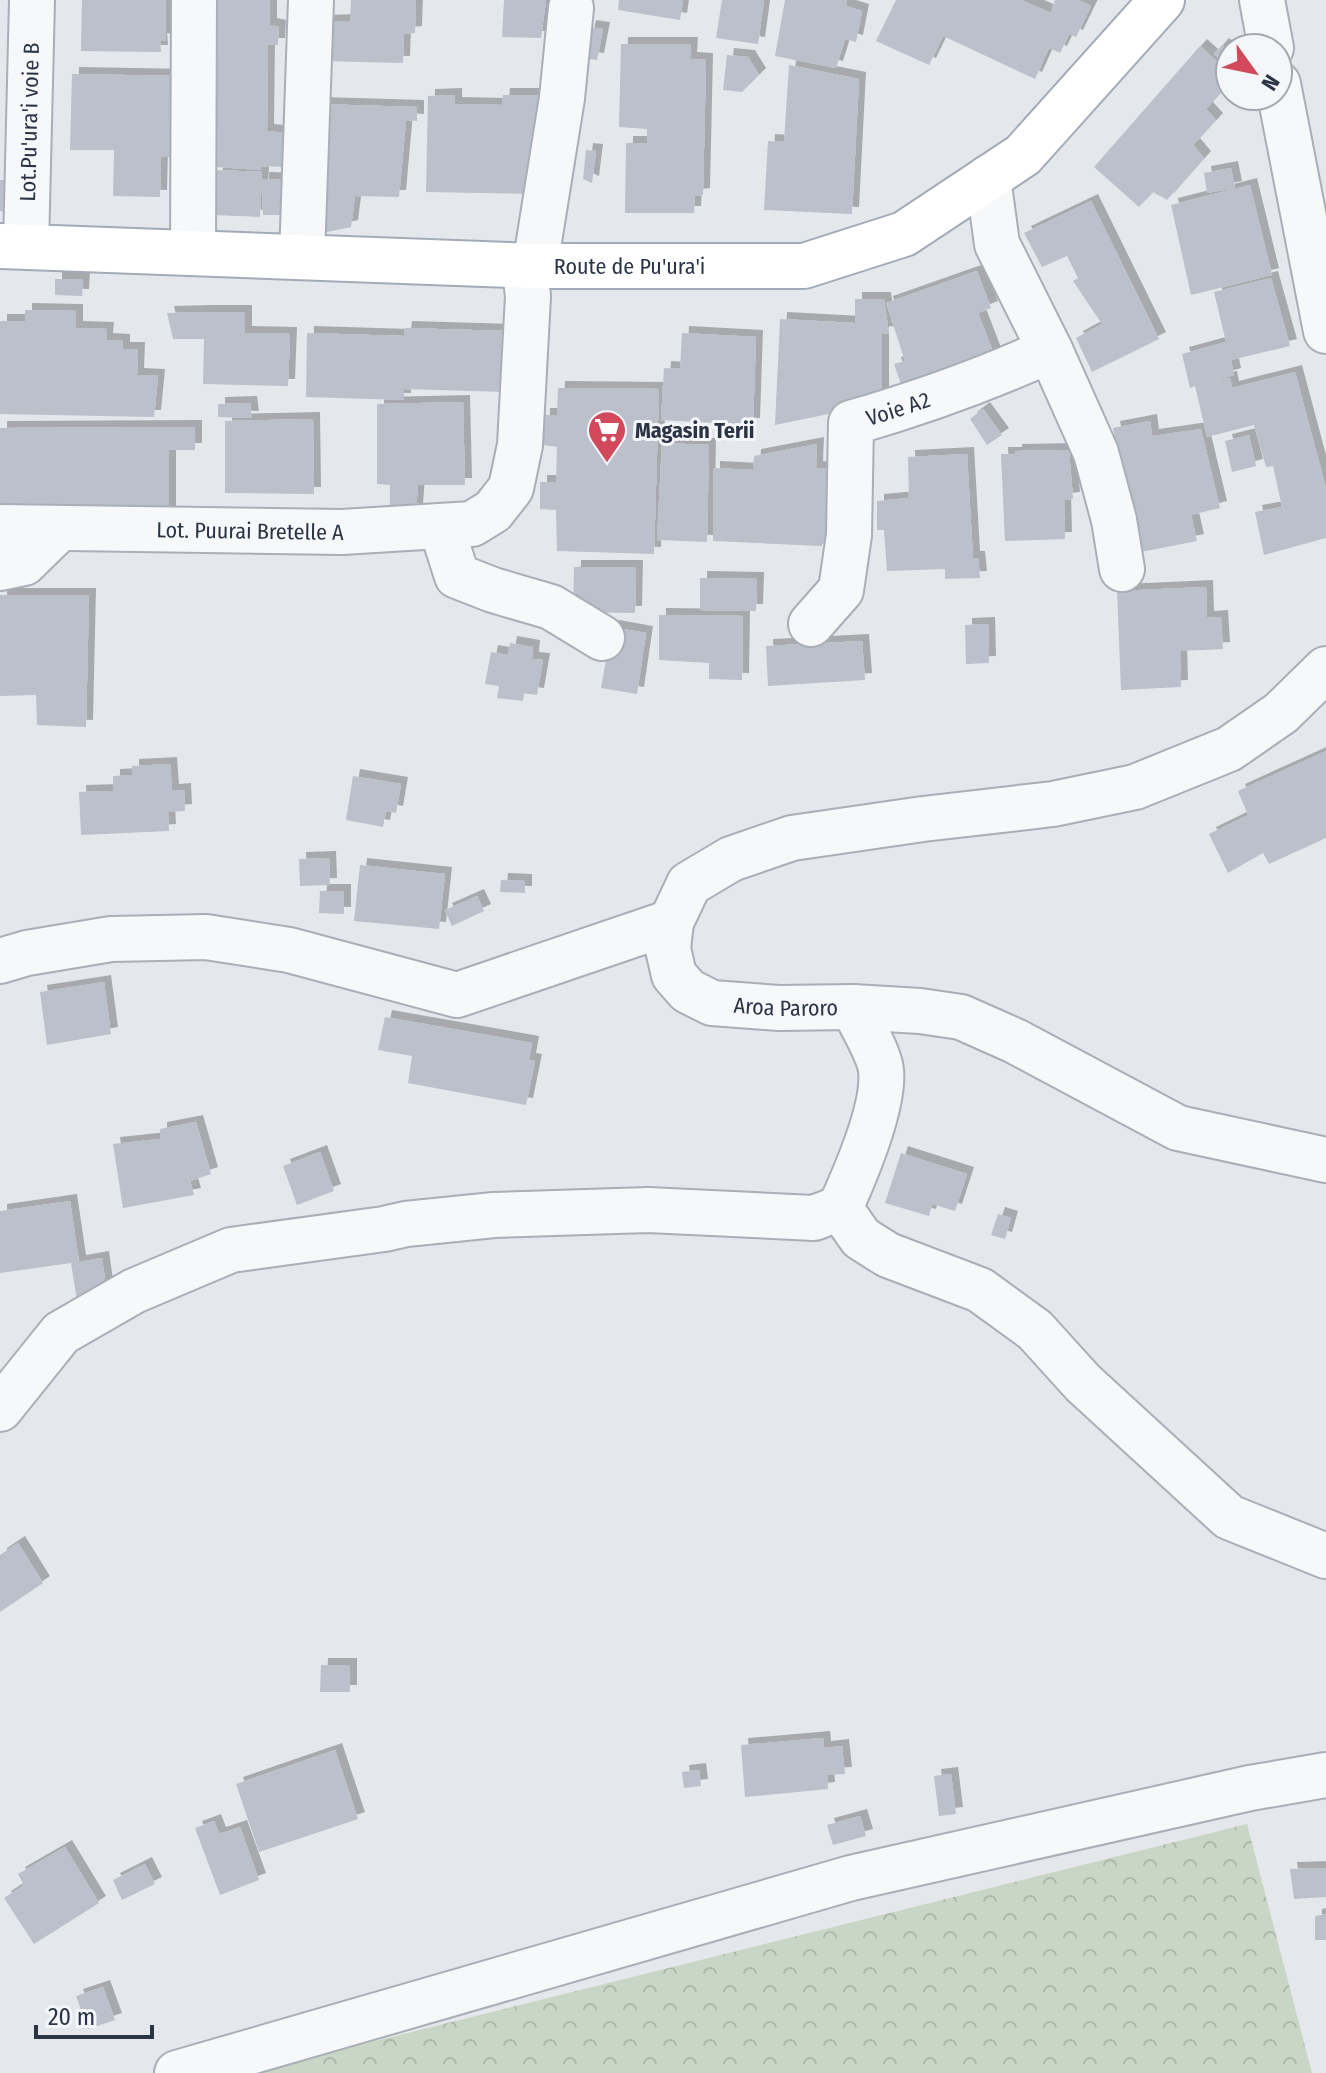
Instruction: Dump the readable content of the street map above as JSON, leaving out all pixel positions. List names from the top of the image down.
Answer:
{
  "streets": {
    "main road": ["Route de Pu'ura'i"],
    "street": [
      "Lot.Pu'ura'i voie B",
      "Voie A2",
      "Lot. Puurai Bretelle A",
      "Aroa Paroro"
    ]
  },
  "crossings": [
    ["Lot.Pu'ura'i voie B", "Route de Pu'ura'i"],
    ["Route de Pu'ura'i", "Lot. Puurai Bretelle A"]
  ],
  "places": {
    "supermarket": ["Magasin Terii"]
  },
  "scale_bar": "20 m",
  "north": "bottom right"
}
